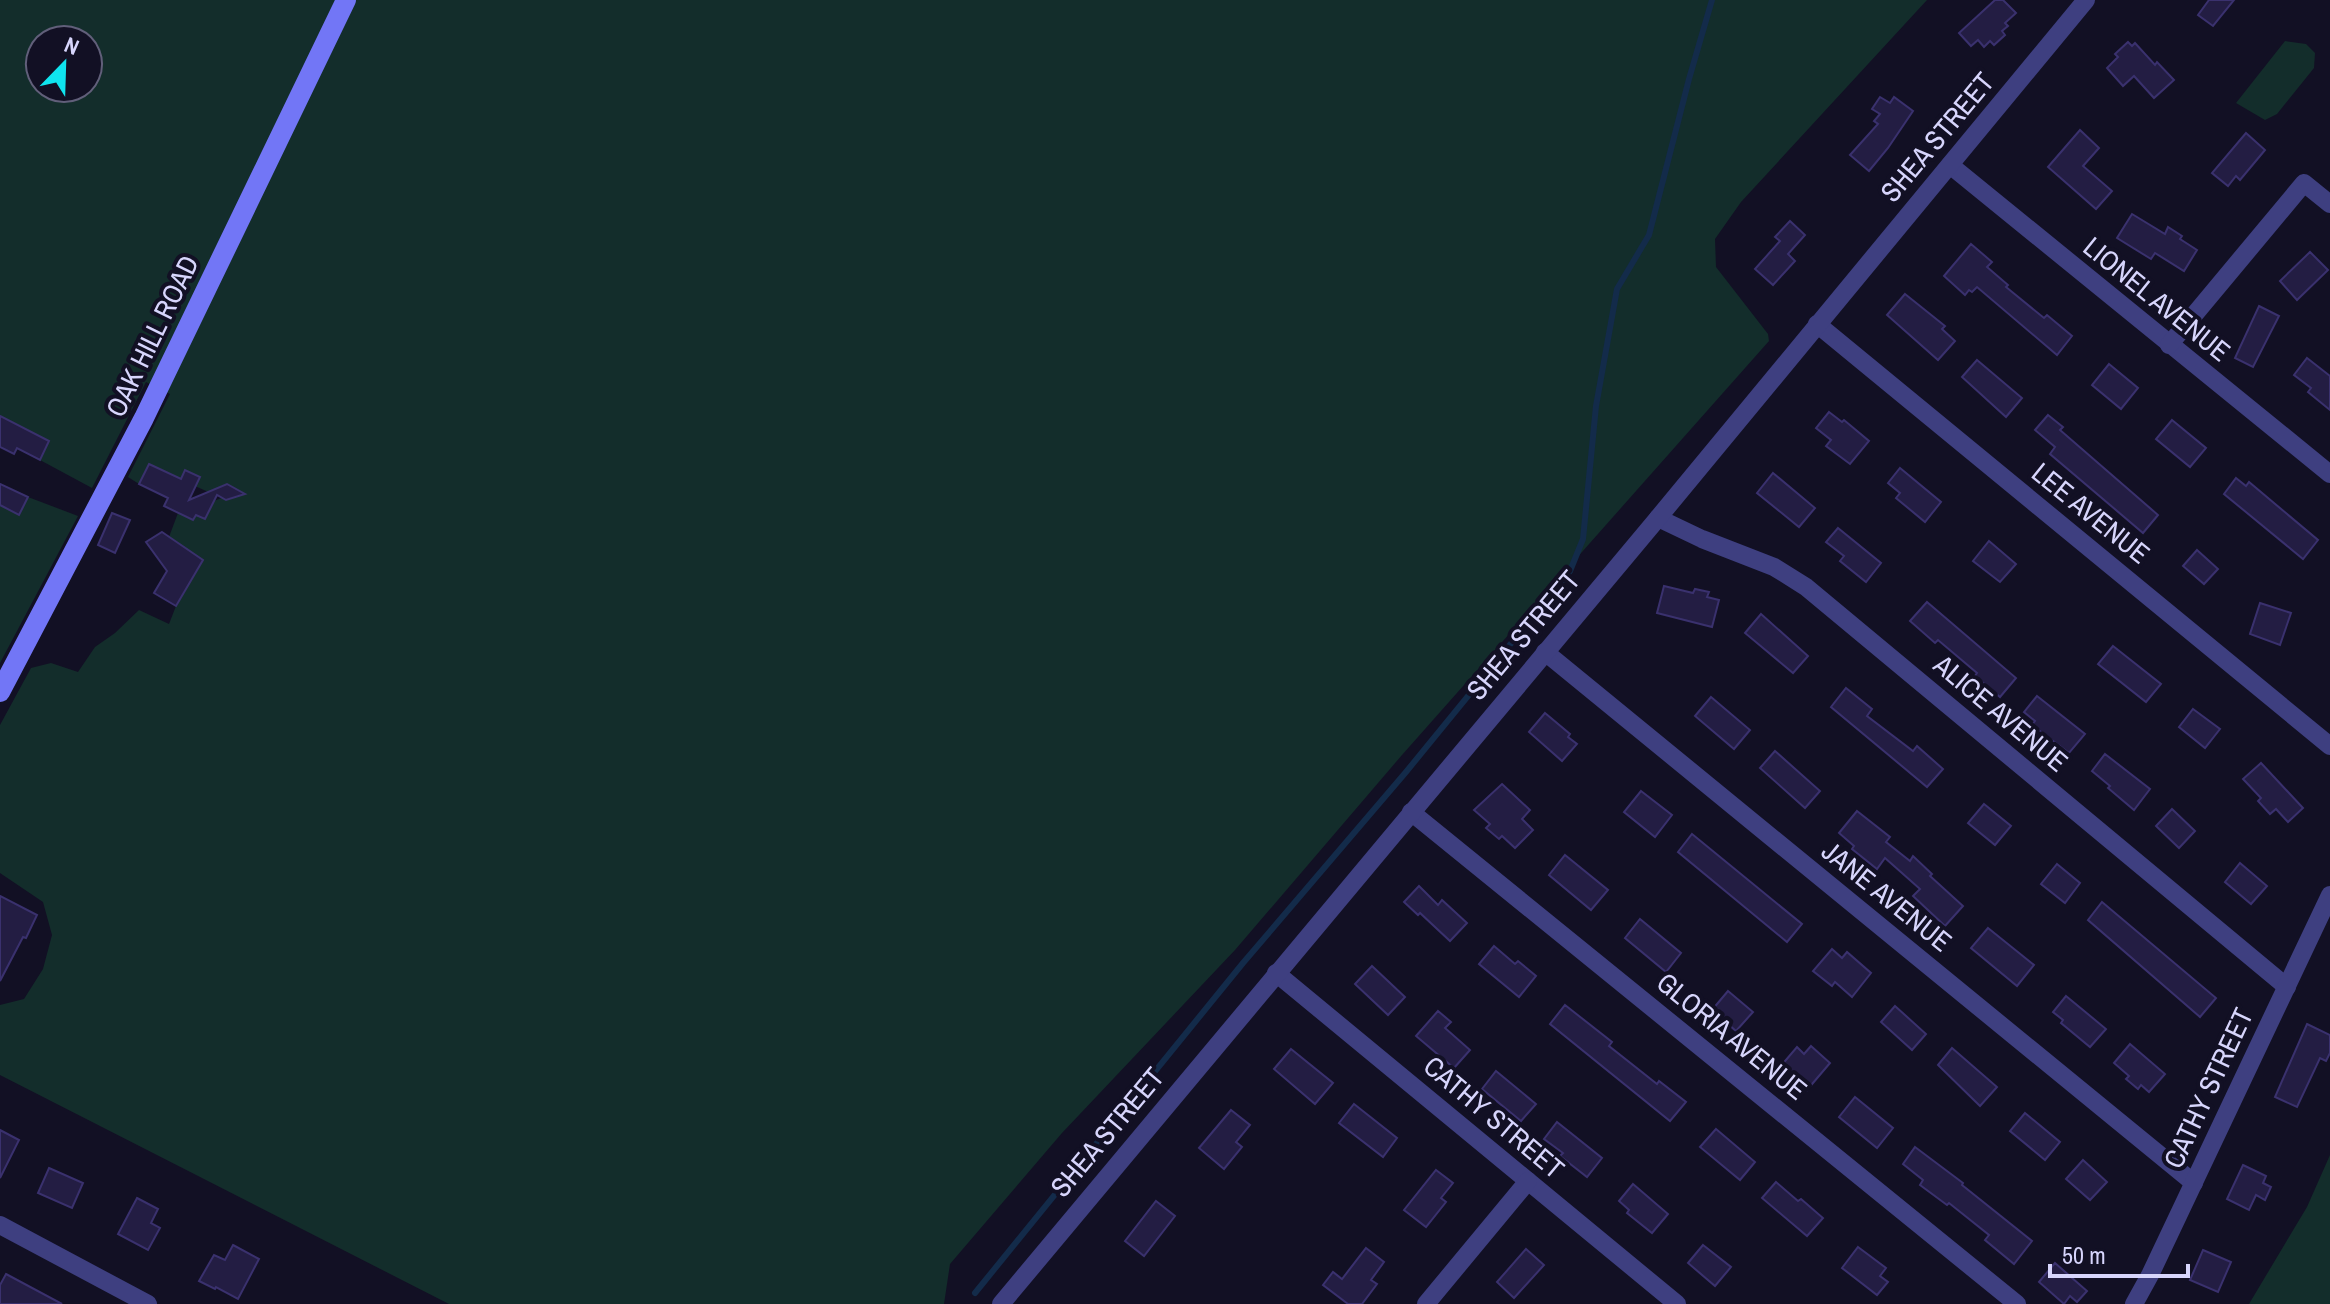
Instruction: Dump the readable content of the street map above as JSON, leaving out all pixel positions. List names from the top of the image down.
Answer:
{
  "streets": {
    "street": [
      "SHEA STREET",
      "LIONEL AVENUE",
      "OAK HILL ROAD",
      "LEE AVENUE",
      "ALICE AVENUE",
      "JANE AVENUE",
      "GLORIA AVENUE",
      "CATHY STREET"
    ]
  },
  "crossings": [
    ["SHEA STREET", "LIONEL AVENUE"],
    ["SHEA STREET", "LEE AVENUE"],
    ["SHEA STREET", "ALICE AVENUE"],
    ["SHEA STREET", "JANE AVENUE"],
    ["SHEA STREET", "GLORIA AVENUE"],
    ["SHEA STREET", "CATHY STREET"],
    ["ALICE AVENUE", "CATHY STREET"],
    ["JANE AVENUE", "CATHY STREET"]
  ],
  "scale_bar": "50 m",
  "north": "top right"
}
